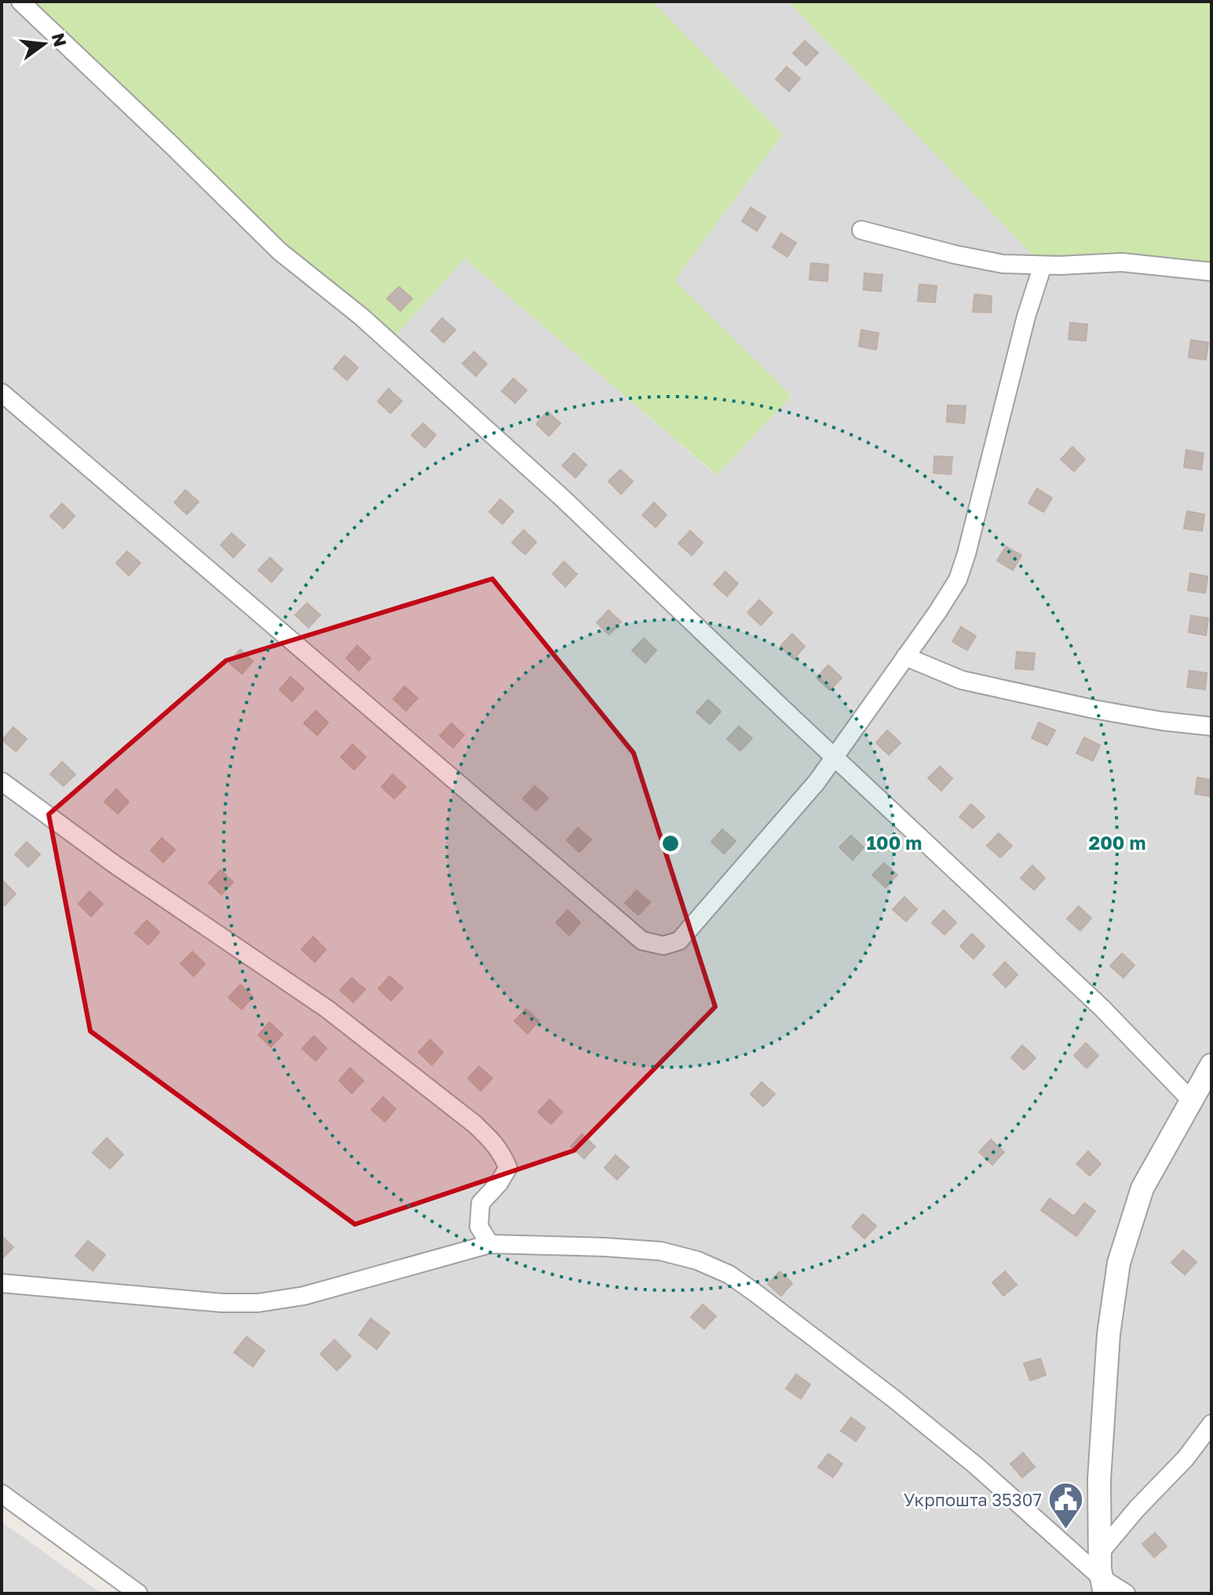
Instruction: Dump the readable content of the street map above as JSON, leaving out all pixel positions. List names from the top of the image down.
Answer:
{
  "places": {
    "public building": ["Укрпошта 35307"]
  },
  "north": "right",
  "rings": ["100 m", "200 m"]
}
